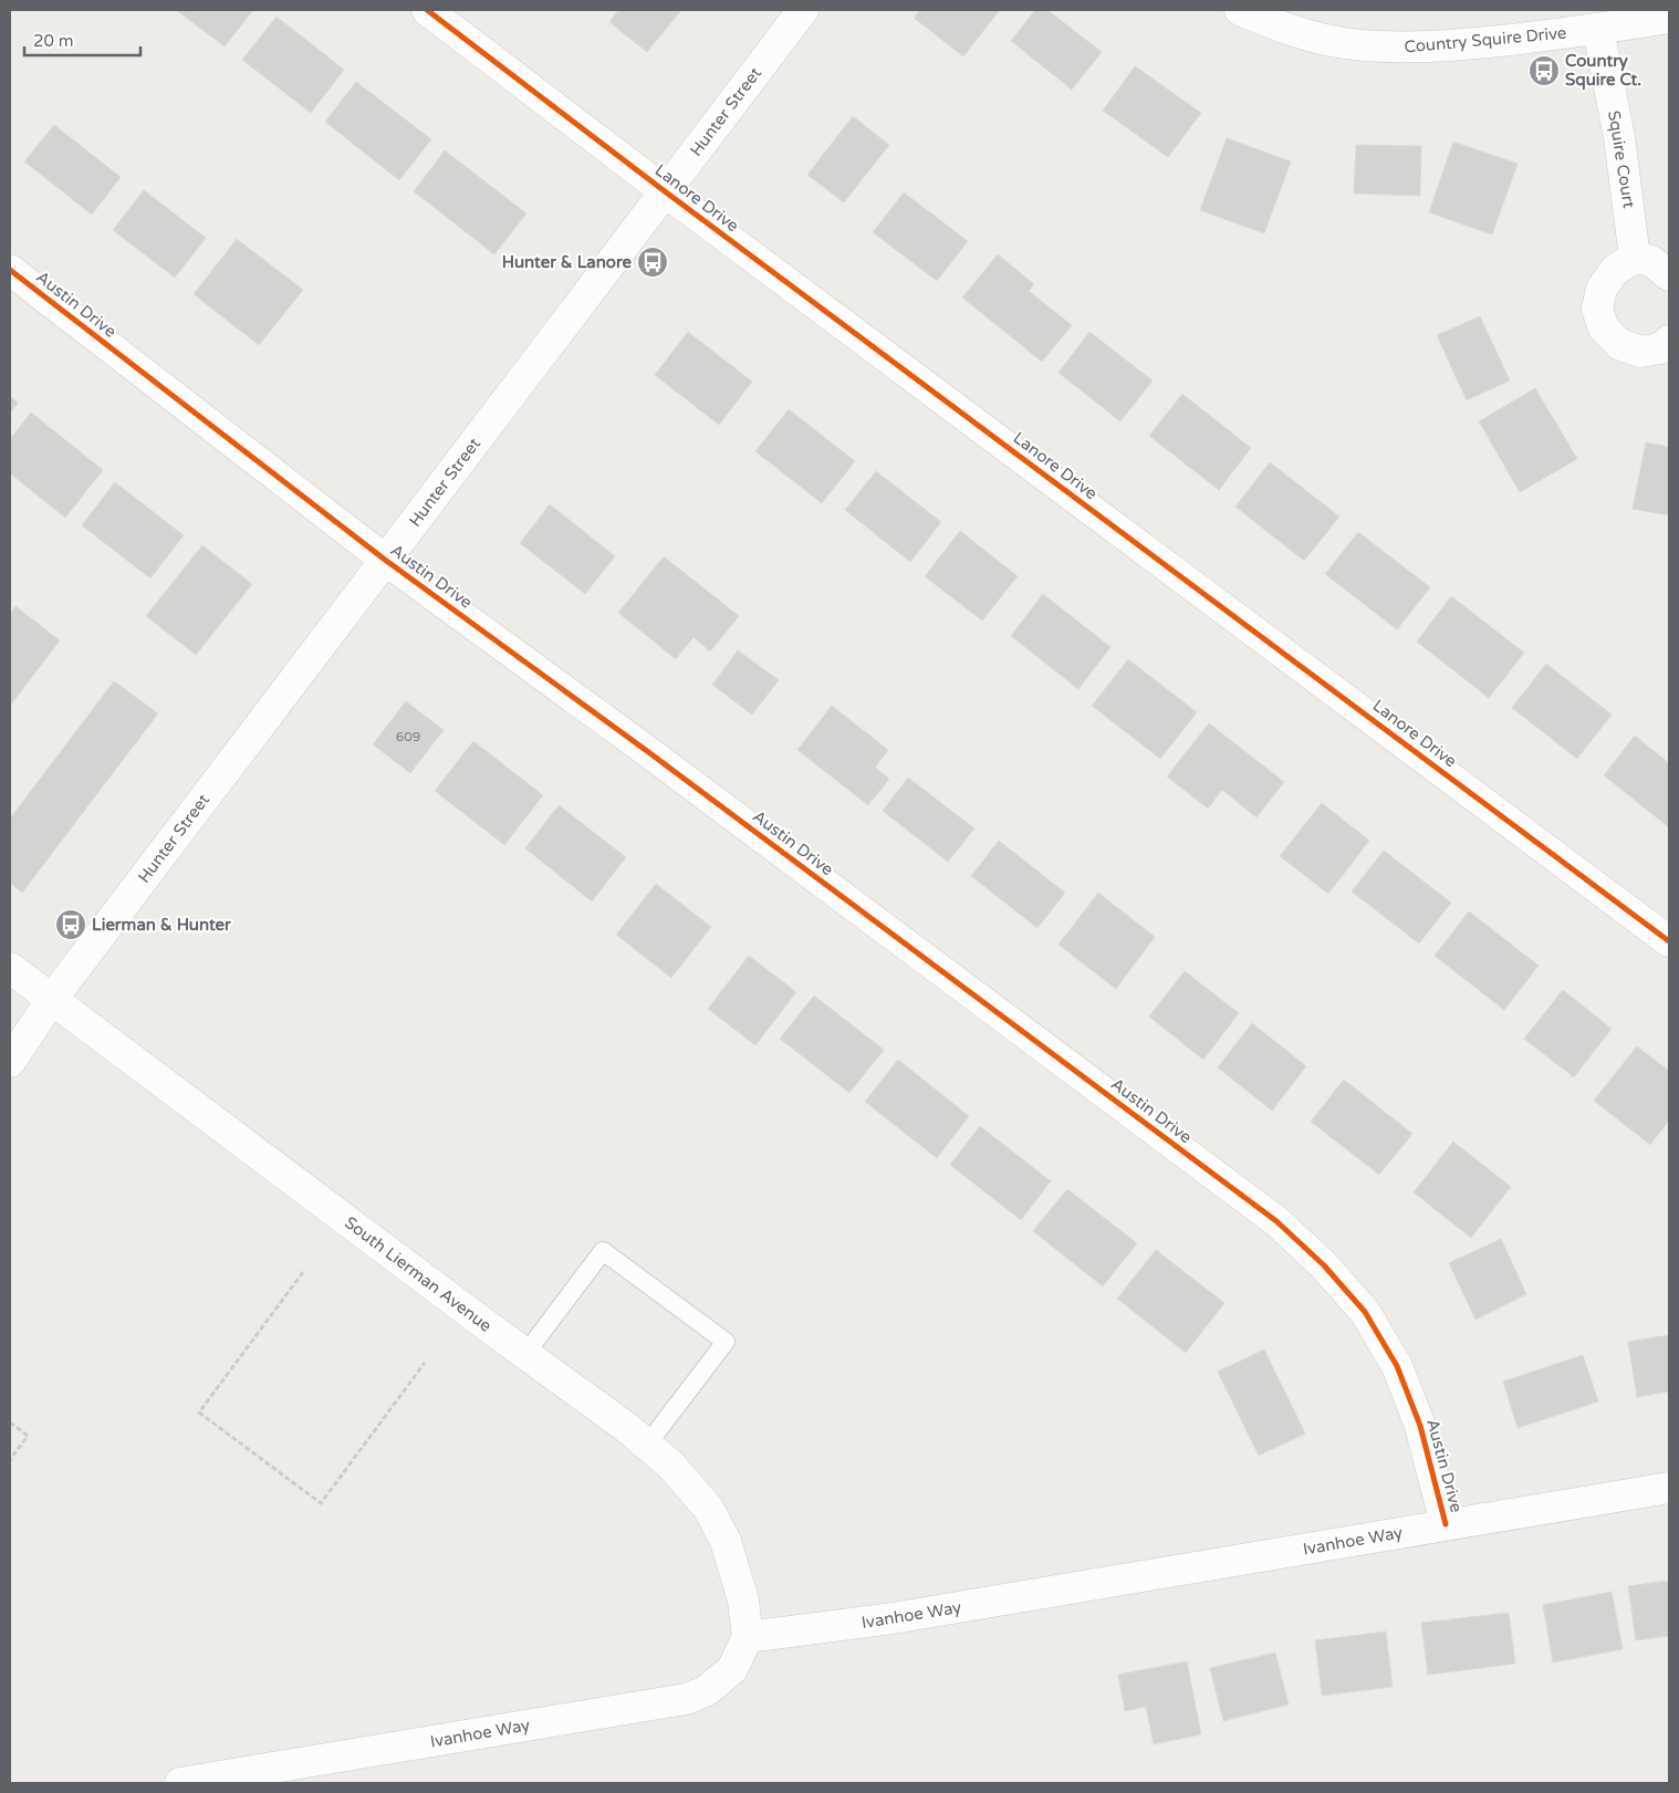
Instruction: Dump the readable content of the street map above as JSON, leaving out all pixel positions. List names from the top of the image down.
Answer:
{
  "streets": {
    "street": [
      "Country Squire Drive",
      "Hunter Street",
      "Squire Court",
      "Lanore Drive",
      "Austin Drive",
      "South Lierman Avenue",
      "Ivanhoe Way"
    ]
  },
  "crossings": [
    ["Country Squire Drive", "Squire Court"],
    ["Hunter Street", "Lanore Drive"],
    ["Hunter Street", "Austin Drive"],
    ["Hunter Street", "South Lierman Avenue"],
    ["Austin Drive", "Ivanhoe Way"],
    ["South Lierman Avenue", "Ivanhoe Way"]
  ],
  "places": {
    "bus stop": ["Country Squire Ct.", "Hunter & Lanore", "Lierman & Hunter"]
  },
  "house_numbers": ["609"],
  "scale_bar": "20 m"
}
